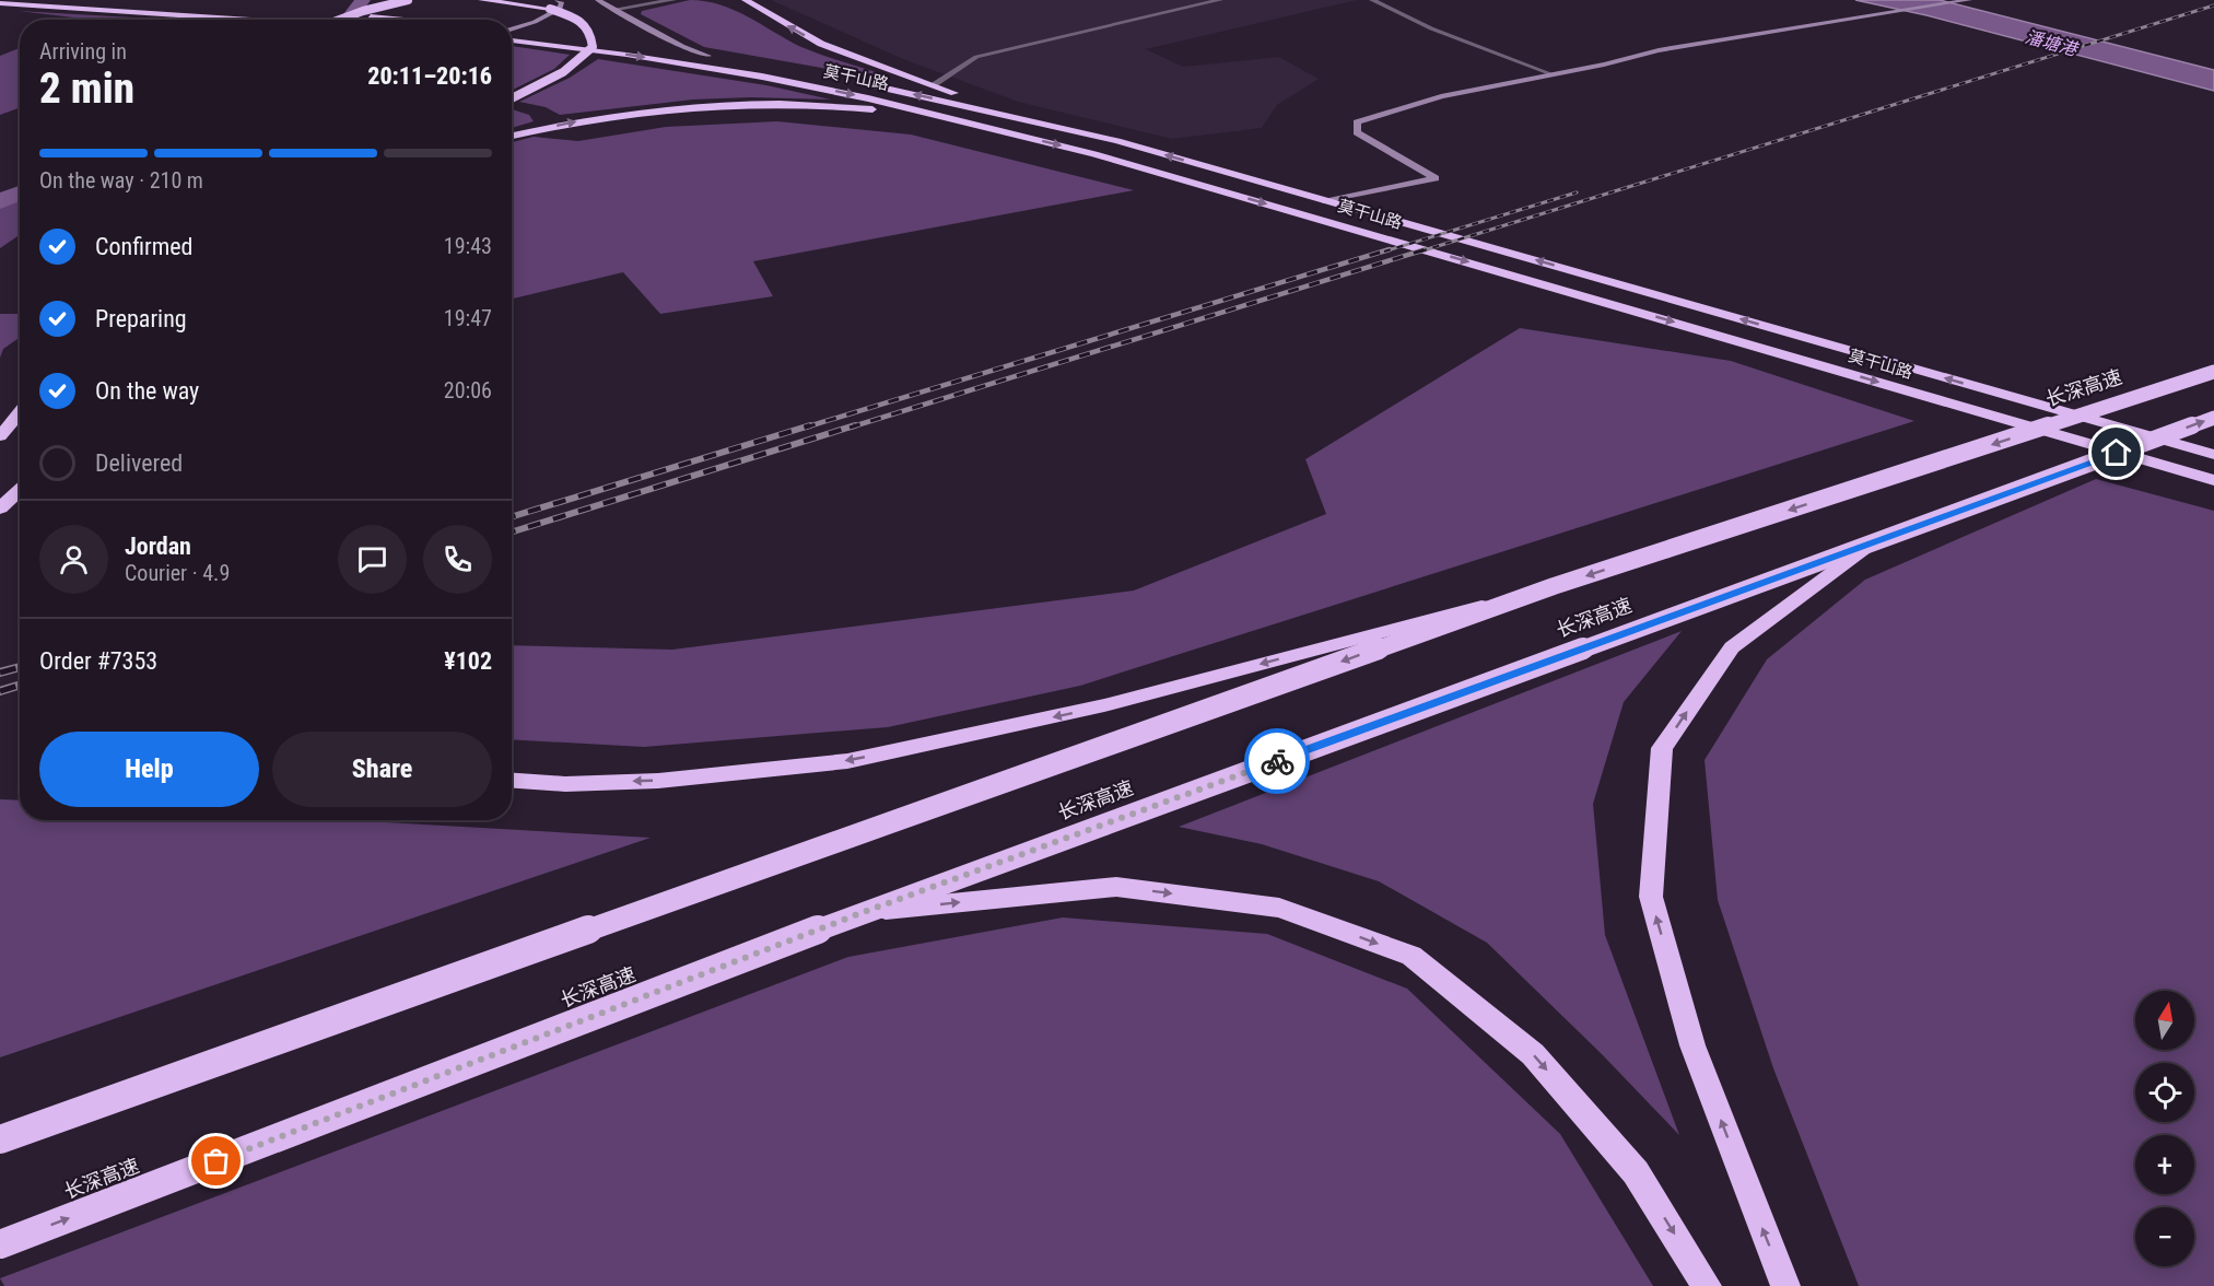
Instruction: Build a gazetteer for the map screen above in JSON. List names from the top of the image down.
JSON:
{
  "streets": {
    "highway": ["莫干山路", "长深高速"]
  },
  "water": ["潘塘港"],
  "north": "top",
  "page": {
    "heading": ["2 min", "Arriving in", "20:11–20:16"],
    "panel": [
      "Jordan",
      "Courier · 4.9",
      "Order #7353",
      "¥102"
    ],
    "bar": "On the way · 210 m",
    "list": [
      ["Confirmed", "19:43"],
      ["Preparing", "19:47"],
      ["On the way", "20:06"],
      "Delivered"
    ],
    "buttons": ["Help", "Share"],
    "map_buttons": ["+", "−"]
  }
}
